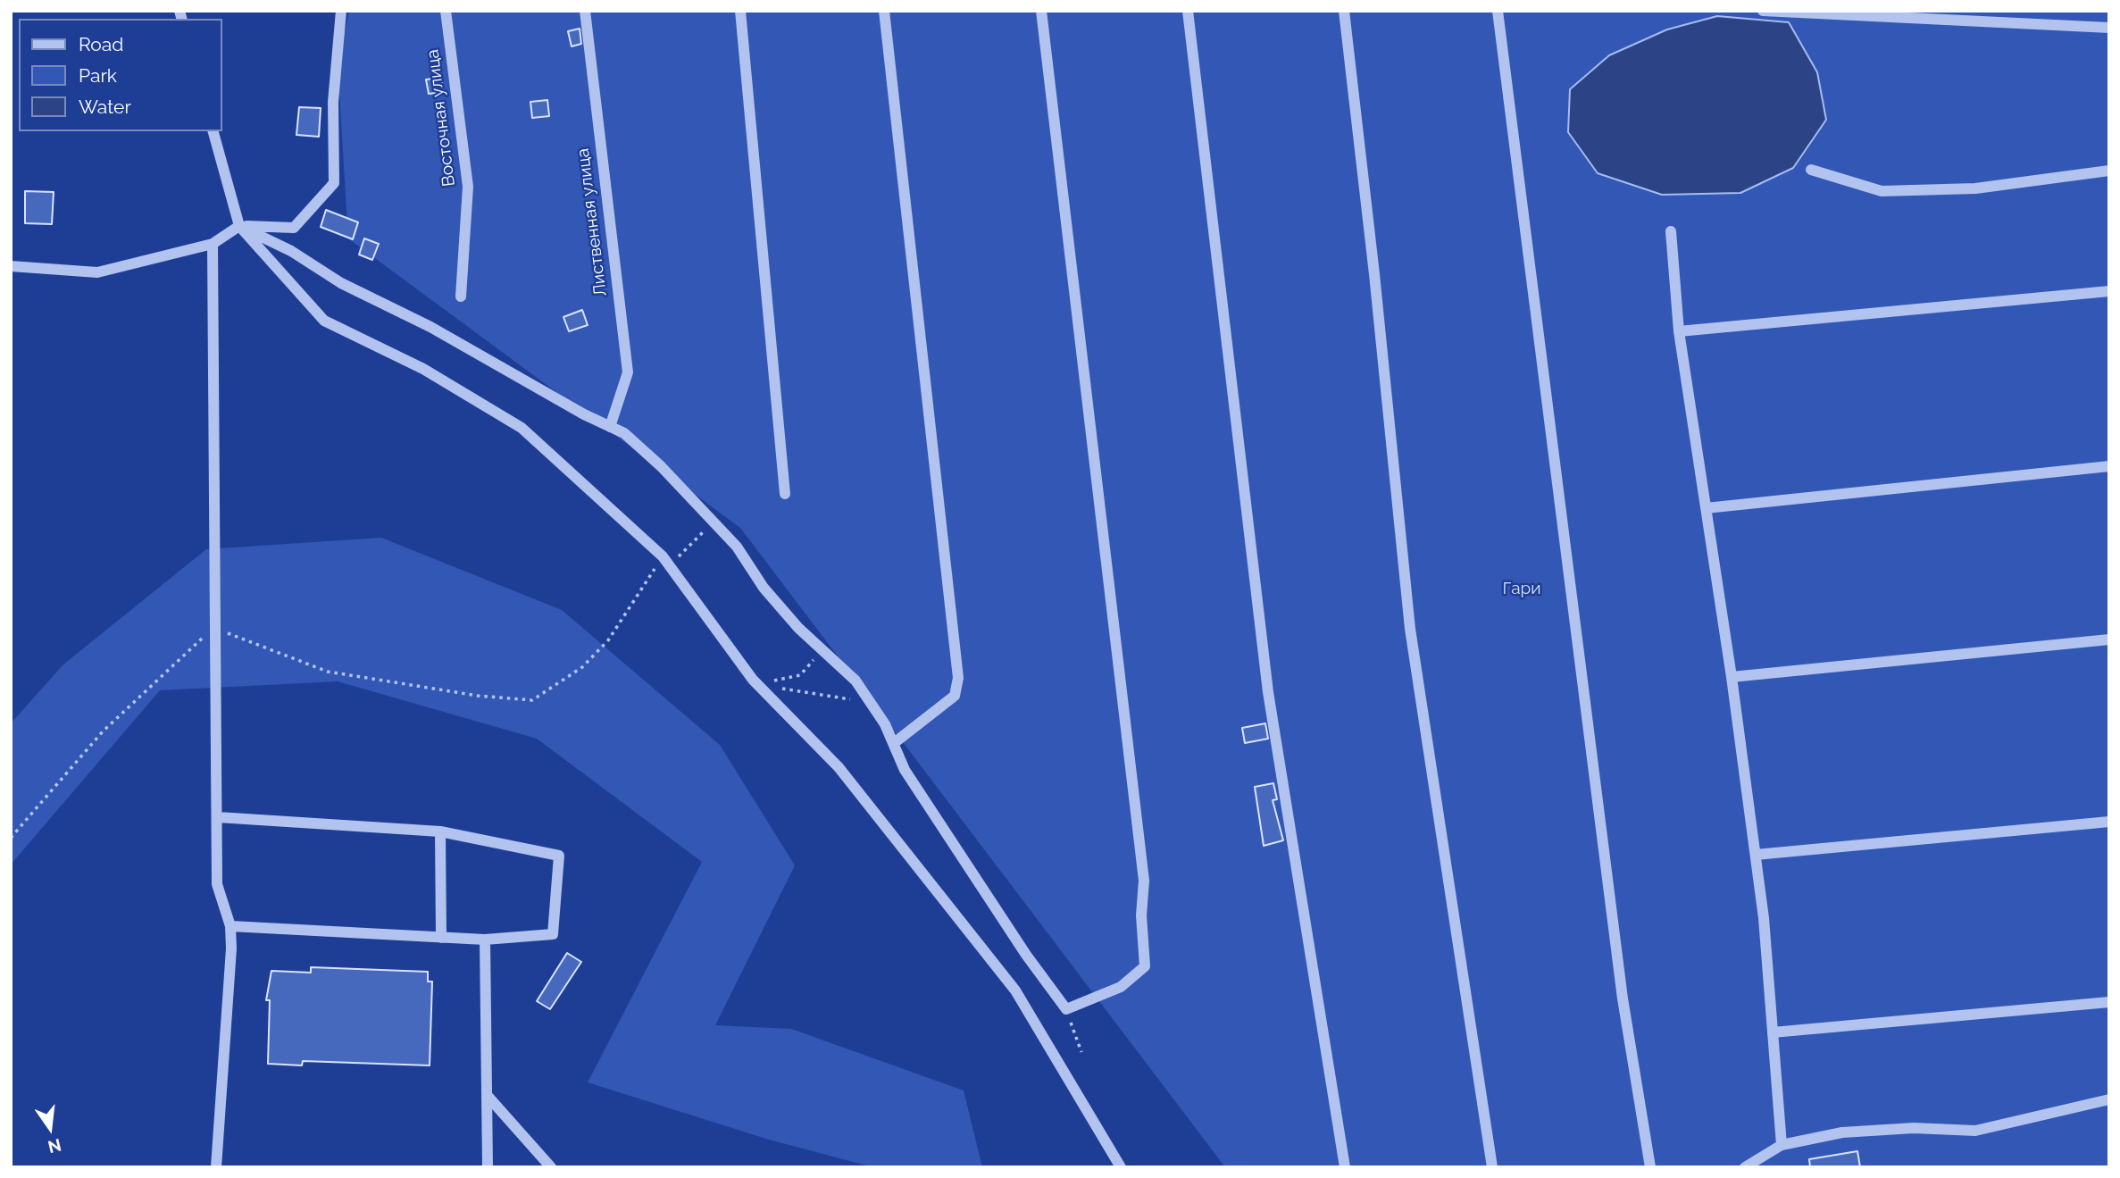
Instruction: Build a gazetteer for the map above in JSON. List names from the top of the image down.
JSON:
{
  "streets": {
    "street": ["Восточная улица", "Лиственная улица"]
  },
  "parks": ["Гари"],
  "legend": ["Road", "Park", "Water"],
  "north": "bottom"
}
